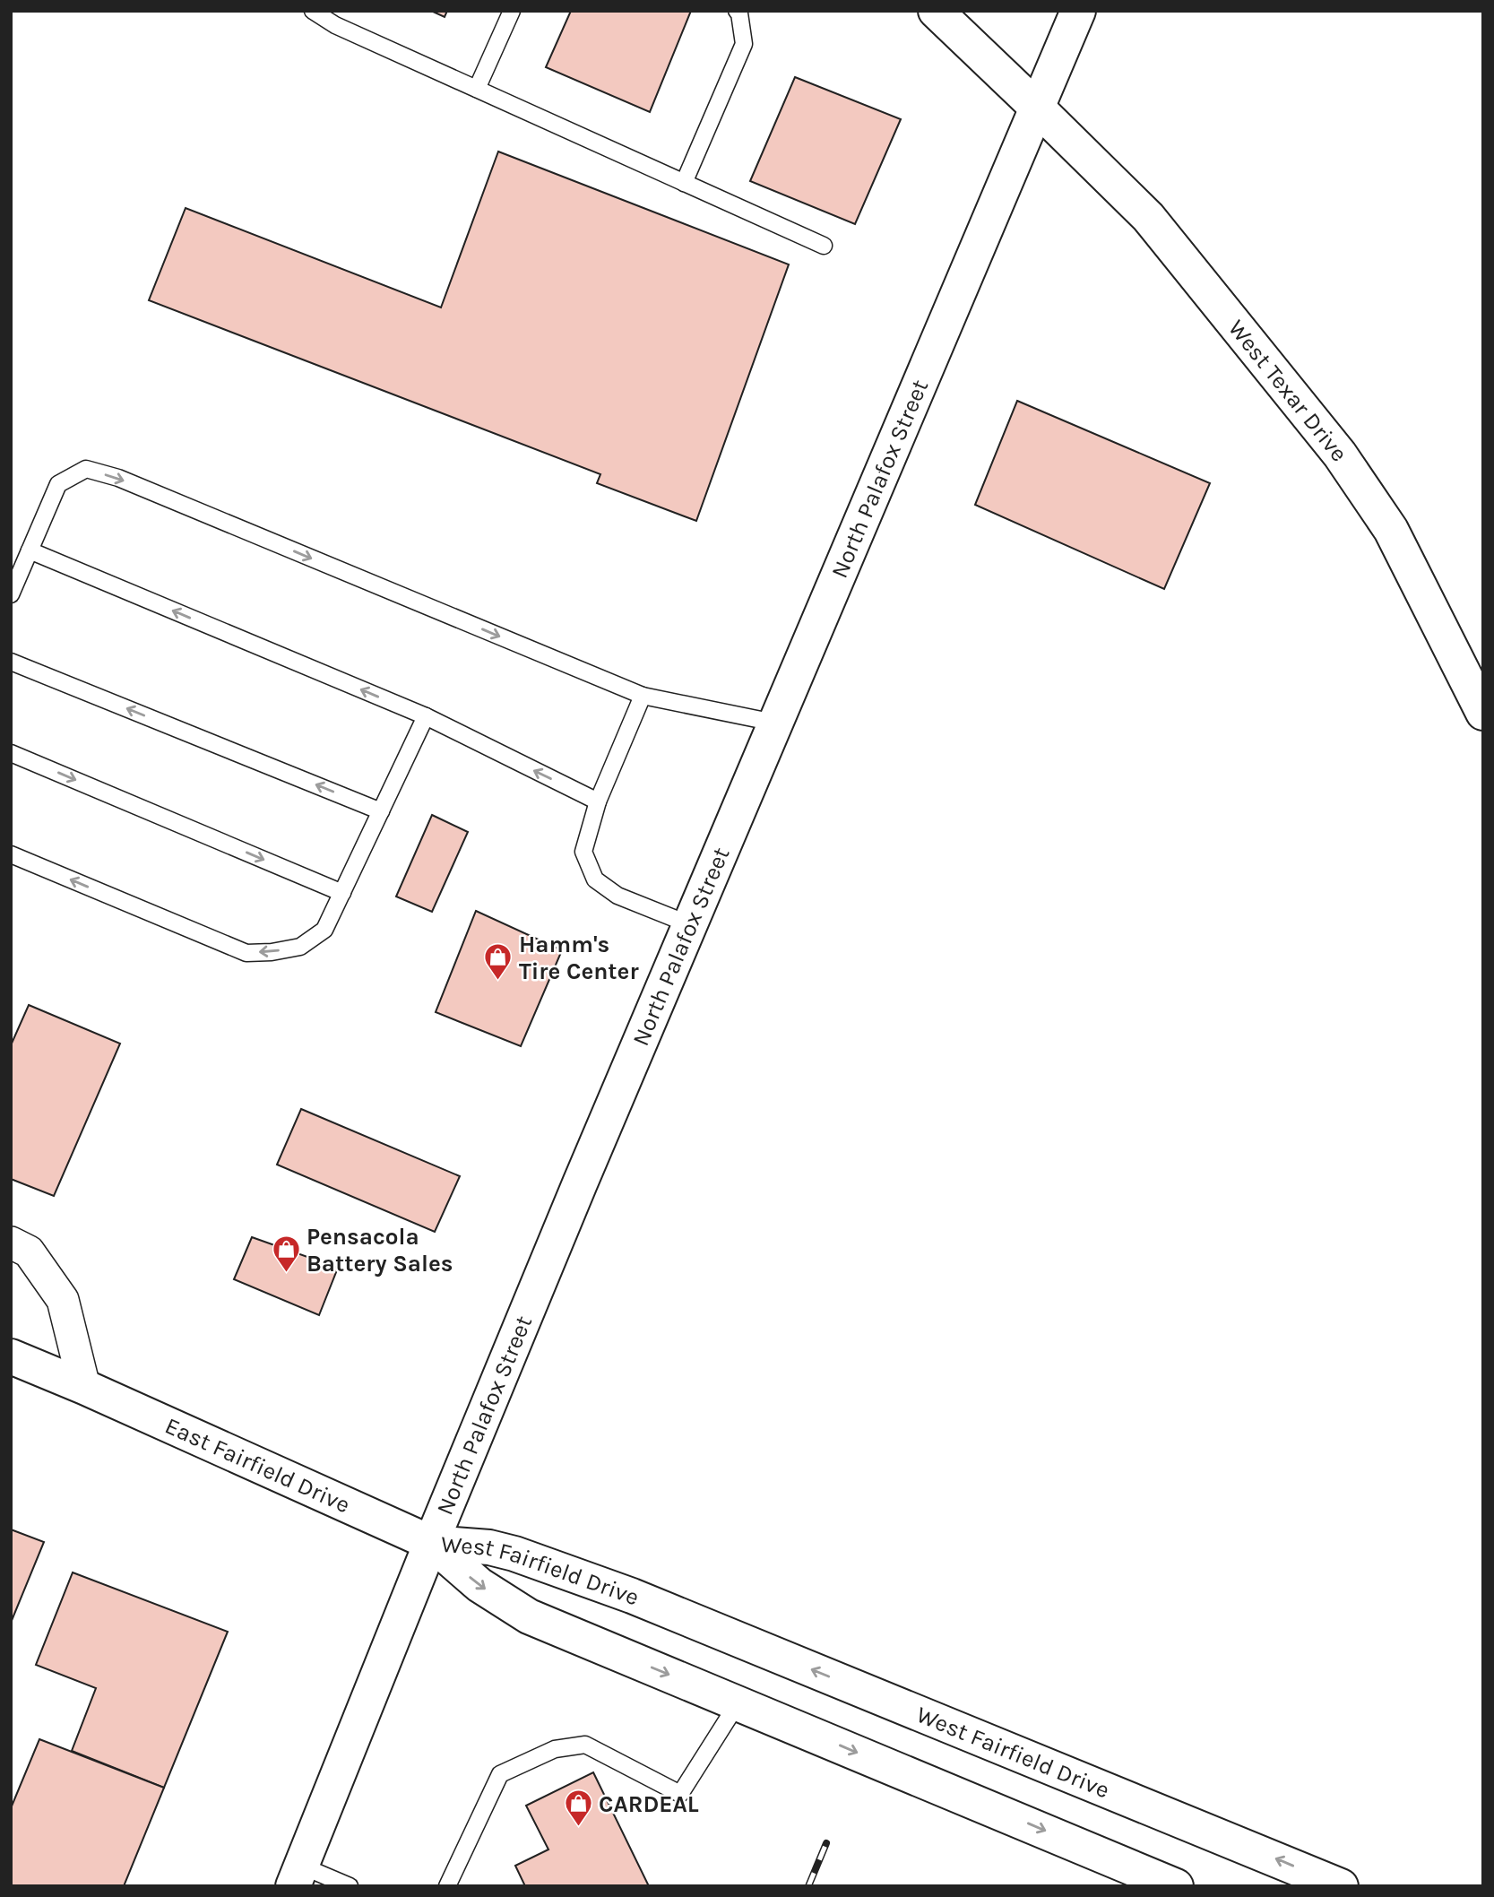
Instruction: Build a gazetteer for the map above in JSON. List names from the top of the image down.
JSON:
{
  "streets": {
    "main road": [
      "West Texar Drive",
      "North Palafox Street",
      "East Fairfield Drive",
      "West Fairfield Drive"
    ]
  },
  "crossings": [
    ["West Texar Drive", "North Palafox Street"],
    ["North Palafox Street", "East Fairfield Drive"],
    ["North Palafox Street", "West Fairfield Drive"],
    ["East Fairfield Drive", "West Fairfield Drive"]
  ],
  "places": {
    "shop": ["Hamm's Tire Center", "Pensacola Battery Sales", "CARDEAL"]
  }
}
